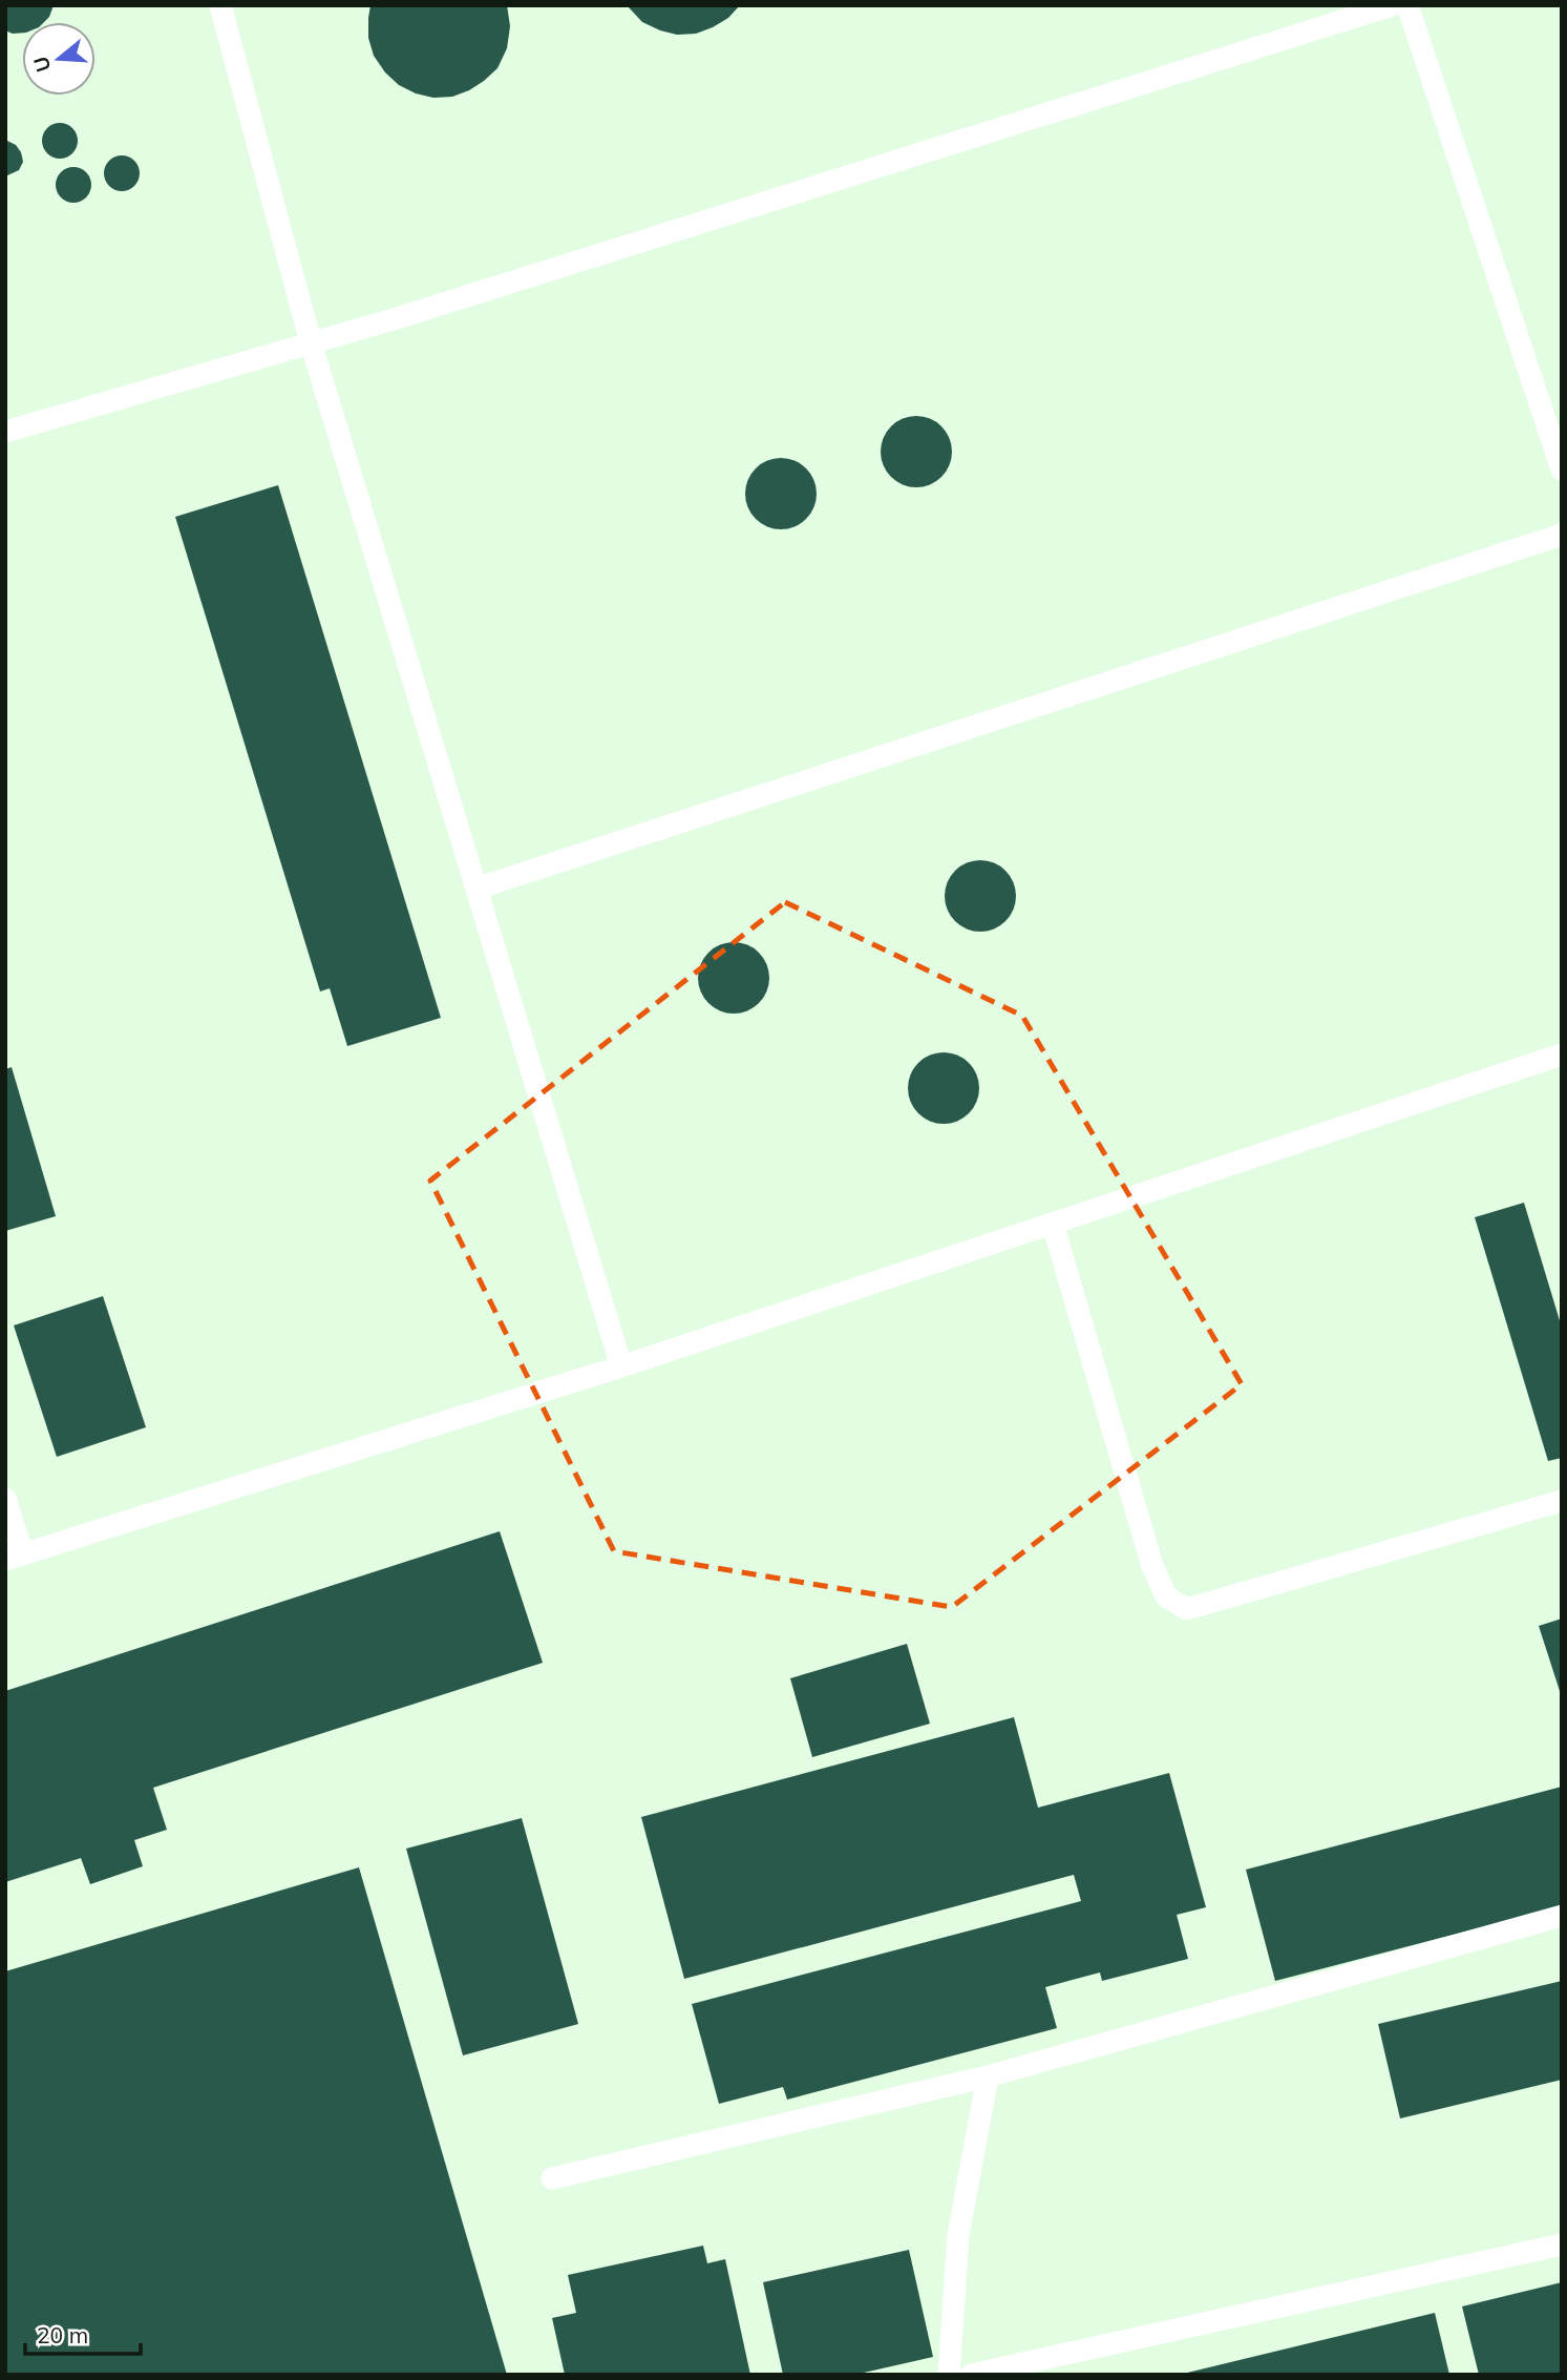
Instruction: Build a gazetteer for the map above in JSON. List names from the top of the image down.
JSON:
{
  "scale_bar": "20 m",
  "north": "left"
}
